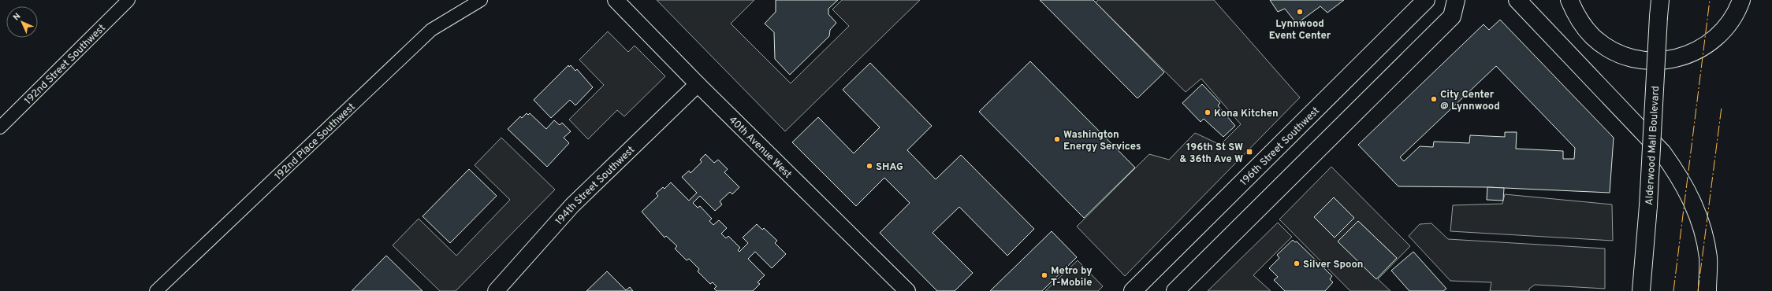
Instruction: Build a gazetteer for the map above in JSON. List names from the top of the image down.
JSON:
{
  "streets": {
    "main road": ["196th Street Southwest", "Alderwood Mall Boulevard"],
    "street": [
      "192nd Street Southwest",
      "192nd Place Southwest",
      "40th Avenue West",
      "194th Street Southwest"
    ]
  },
  "crossings": [
    ["40th Avenue West", "194th Street Southwest"]
  ],
  "places": {
    "other": [
      "Lynnwood Event Center",
      "City Center @ Lynnwood",
      "Kona Kitchen",
      "Washington Energy Services",
      "SHAG",
      "Silver Spoon",
      "Metro by T-Mobile"
    ],
    "transit": ["196th St SW & 36th Ave W"]
  },
  "north": "top left"
}
